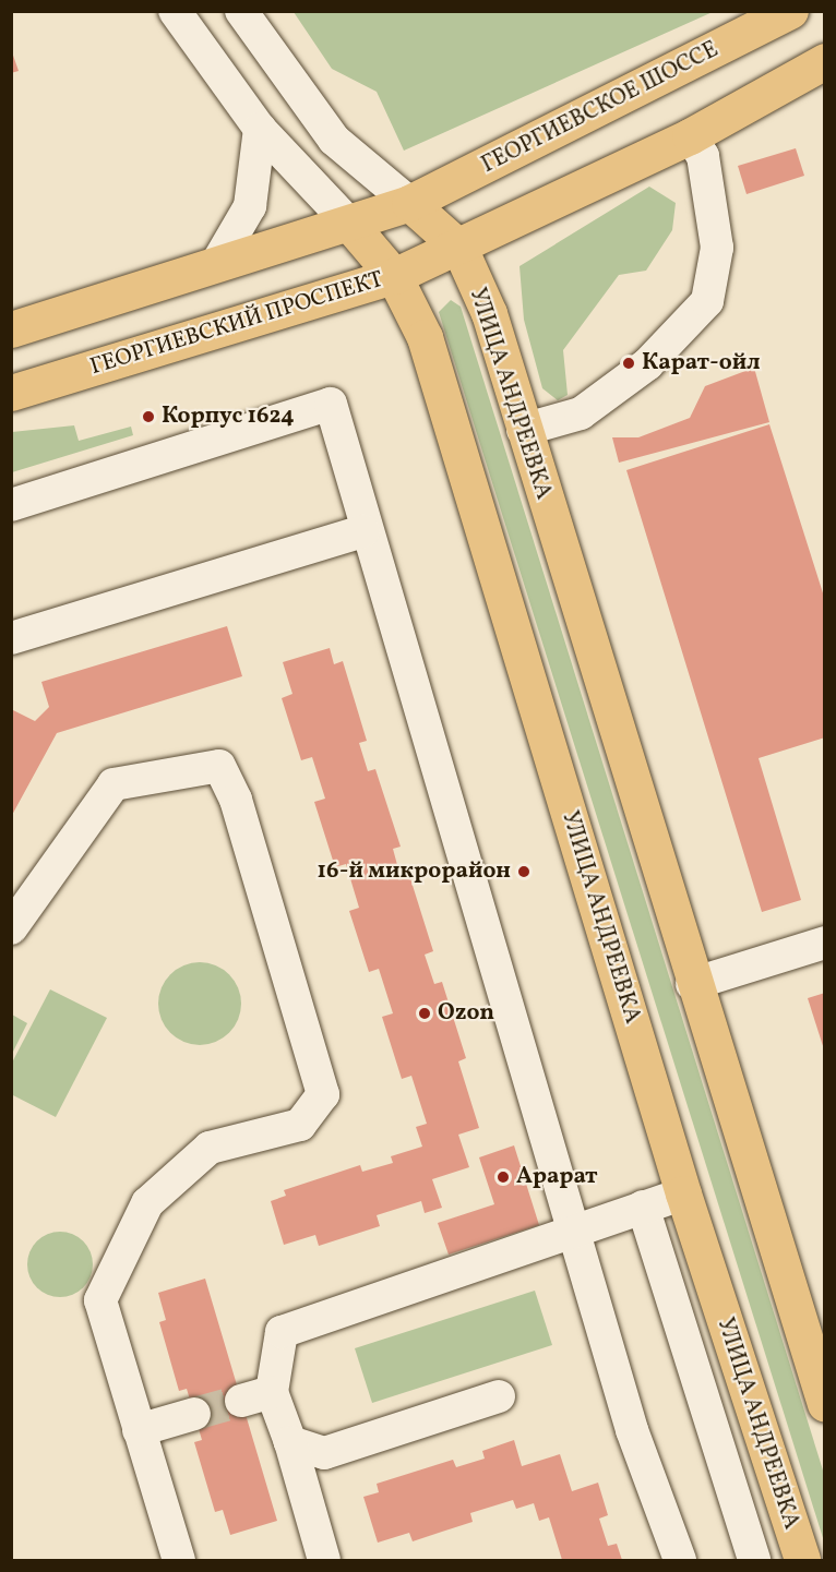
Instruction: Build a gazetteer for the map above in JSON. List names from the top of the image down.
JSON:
{
  "streets": {
    "main road": ["ГЕОРГИЕВСКОЕ ШОССЕ", "ГЕОРГИЕВСКИЙ ПРОСПЕКТ", "УЛИЦА АНДРЕЕВКА"]
  },
  "crossings": [
    ["ГЕОРГИЕВСКИЙ ПРОСПЕКТ", "УЛИЦА АНДРЕЕВКА"]
  ],
  "places": [
    "Карат-ойл",
    "Корпус 1624",
    "16-й микрорайон",
    "Ozon",
    "Арарат"
  ]
}
